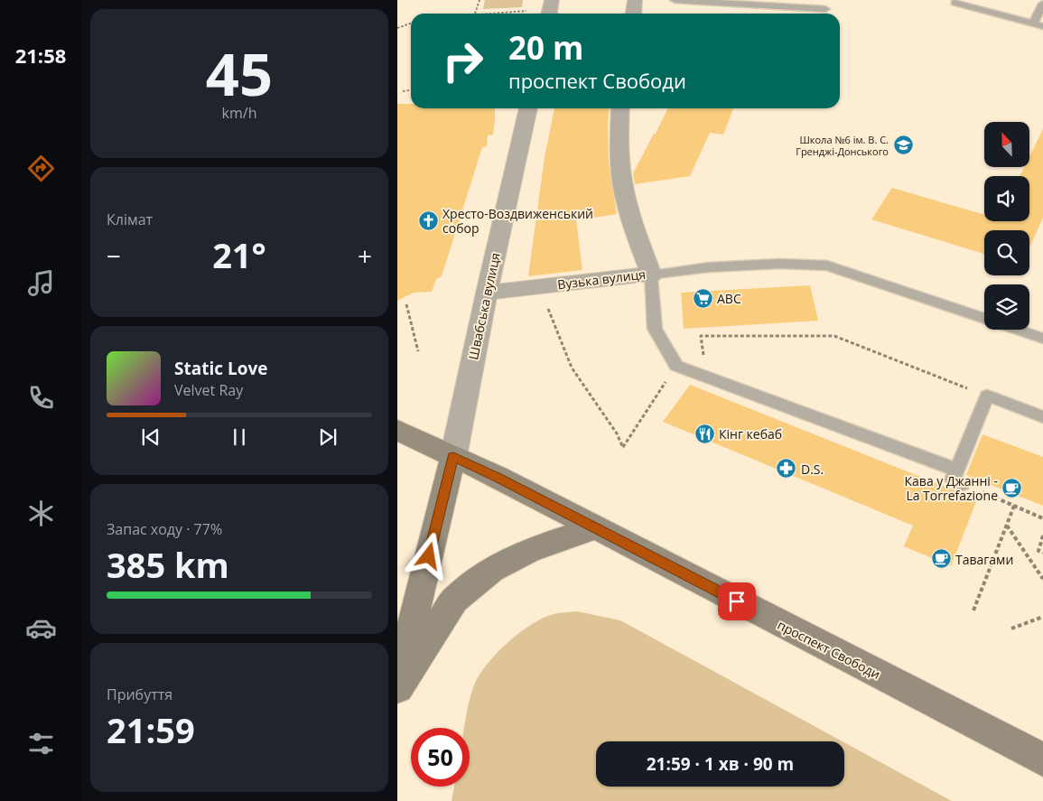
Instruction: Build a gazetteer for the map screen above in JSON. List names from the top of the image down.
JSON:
{
  "streets": {
    "main road": ["проспект Свободи"],
    "street": ["Вузька вулиця", "Швабська вулиця"]
  },
  "crossings": [
    ["Вузька вулиця", "Швабська вулиця"],
    ["Швабська вулиця", "проспект Свободи"]
  ],
  "places": {
    "school or university": ["Школа №6 ім. В. С. Гренджі-Донського"],
    "church": ["Хресто-Воздвиженський собор"],
    "supermarket": ["ABC"],
    "restaurant": ["Кінг кебаб"],
    "pharmacy": ["D.S."],
    "cafe": ["Кава у Джанні - La Torrefazione", "Тавагами"]
  },
  "north": "top left",
  "page": {
    "tabs": "21:58",
    "tile": [
      ["45", "km/h"],
      "Клімат",
      ["Запас ходу · 77%", "385 km"],
      ["Прибуття", "21:59"]
    ],
    "turn": ["20 m", "проспект Свободи"],
    "heat": ["−", "21°", "+"],
    "song": ["Static Love", "Velvet Ray"],
    "limit": "50",
    "trip": "21:59 · 1 хв · 90 m"
  }
}
